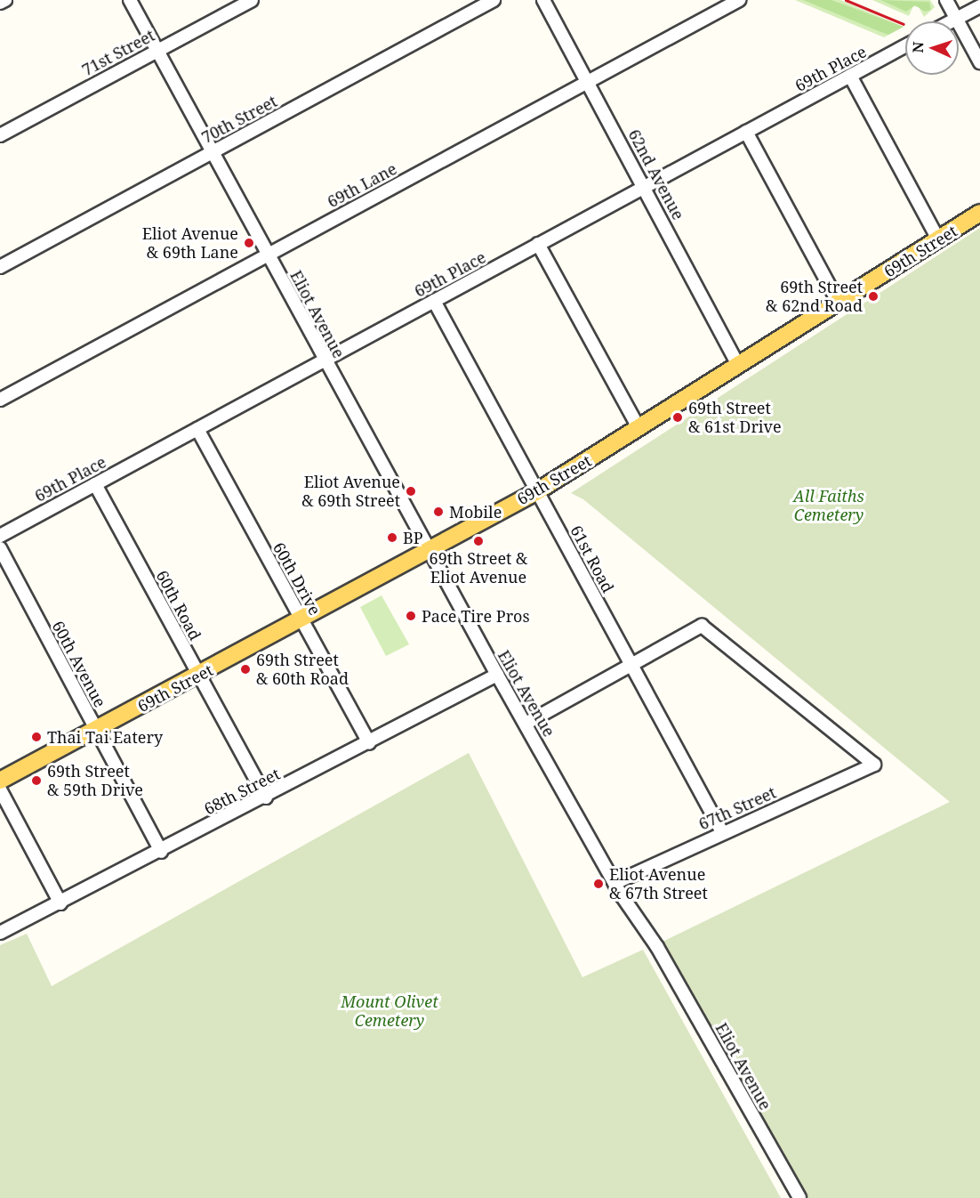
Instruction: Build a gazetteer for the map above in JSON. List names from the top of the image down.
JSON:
{
  "streets": {
    "main road": ["69th Street"],
    "street": [
      "71st Street",
      "69th Place",
      "70th Street",
      "62nd Avenue",
      "69th Lane",
      "Eliot Avenue",
      "61st Road",
      "60th Drive",
      "60th Road",
      "60th Avenue",
      "68th Street",
      "67th Street"
    ]
  },
  "crossings": [
    ["71st Street", "Eliot Avenue"],
    ["69th Place", "62nd Avenue"],
    ["69th Place", "Eliot Avenue"],
    ["69th Place", "61st Road"],
    ["69th Place", "60th Drive"],
    ["69th Place", "60th Road"],
    ["70th Street", "Eliot Avenue"],
    ["62nd Avenue", "69th Lane"],
    ["62nd Avenue", "69th Street"],
    ["69th Lane", "Eliot Avenue"],
    ["69th Street", "Eliot Avenue"],
    ["69th Street", "61st Road"],
    ["69th Street", "60th Drive"],
    ["69th Street", "60th Road"],
    ["69th Street", "60th Avenue"],
    ["Eliot Avenue", "68th Street"],
    ["Eliot Avenue", "67th Street"],
    ["61st Road", "67th Street"],
    ["60th Drive", "68th Street"],
    ["60th Road", "68th Street"],
    ["60th Avenue", "68th Street"]
  ],
  "parks": ["All Faiths Cemetery", "Mount Olivet Cemetery"],
  "places": [
    "Eliot Avenue & 69th Lane",
    "69th Street & 62nd Road",
    "69th Street & 61st Drive",
    "Eliot Avenue & 69th Street",
    "Mobile",
    "BP",
    "69th Street & Eliot Avenue",
    "Pace Tire Pros",
    "69th Street & 60th Road",
    "Thai Tai Eatery",
    "69th Street & 59th Drive",
    "Eliot Avenue & 67th Street"
  ],
  "north": "left"
}
